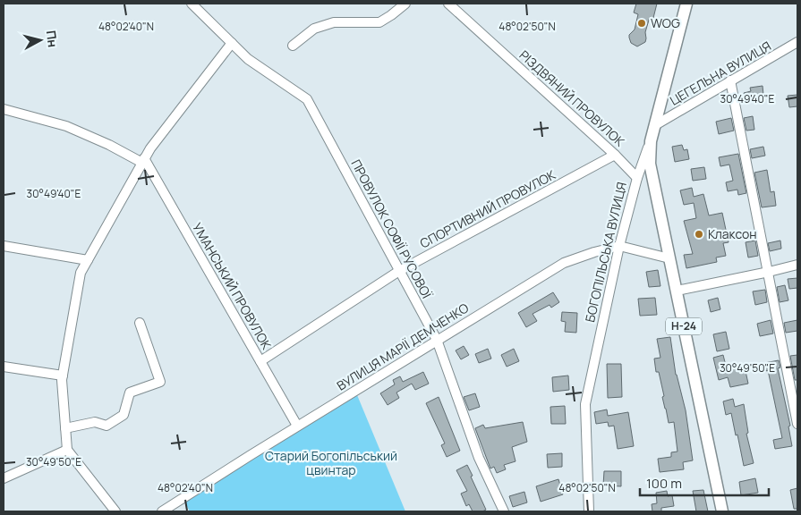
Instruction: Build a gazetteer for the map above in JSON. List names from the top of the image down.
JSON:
{
  "streets": {
    "main road": ["БОГОПІЛЬСЬКА ВУЛИЦЯ", "Н-24"],
    "street": [
      "ЦЕГЕЛЬНА ВУЛИЦЯ",
      "РІЗДВЯНИЙ ПРОВУЛОК",
      "СПОРТИВНИЙ ПРОВУЛОК",
      "ПРОВУЛОК СОФІЇ РУСОВОЇ",
      "УМАНСЬКИЙ ПРОВУЛОК",
      "ВУЛИЦЯ МАРІЇ ДЕМЧЕНКО"
    ]
  },
  "crossings": [
    ["ЦЕГЕЛЬНА ВУЛИЦЯ", "БОГОПІЛЬСЬКА ВУЛИЦЯ"],
    ["РІЗДВЯНИЙ ПРОВУЛОК", "СПОРТИВНИЙ ПРОВУЛОК"],
    ["РІЗДВЯНИЙ ПРОВУЛОК", "БОГОПІЛЬСЬКА ВУЛИЦЯ"],
    ["СПОРТИВНИЙ ПРОВУЛОК", "ПРОВУЛОК СОФІЇ РУСОВОЇ"],
    ["СПОРТИВНИЙ ПРОВУЛОК", "УМАНСЬКИЙ ПРОВУЛОК"],
    ["ПРОВУЛОК СОФІЇ РУСОВОЇ", "ВУЛИЦЯ МАРІЇ ДЕМЧЕНКО"],
    ["БОГОПІЛЬСЬКА ВУЛИЦЯ", "Н-24"],
    ["БОГОПІЛЬСЬКА ВУЛИЦЯ", "ВУЛИЦЯ МАРІЇ ДЕМЧЕНКО"],
    ["УМАНСЬКИЙ ПРОВУЛОК", "ВУЛИЦЯ МАРІЇ ДЕМЧЕНКО"],
    ["Н-24", "ВУЛИЦЯ МАРІЇ ДЕМЧЕНКО"]
  ],
  "parks": ["Старий Богопільський цвинтар"],
  "places": ["WOG", "Клаксон"],
  "scale_bar": "100 m",
  "north": "right",
  "coordinates": [
    "48°02'40\"N",
    "48°02'50\"N",
    "30°49'40\"E",
    "30°49'50\"E"
  ]
}
